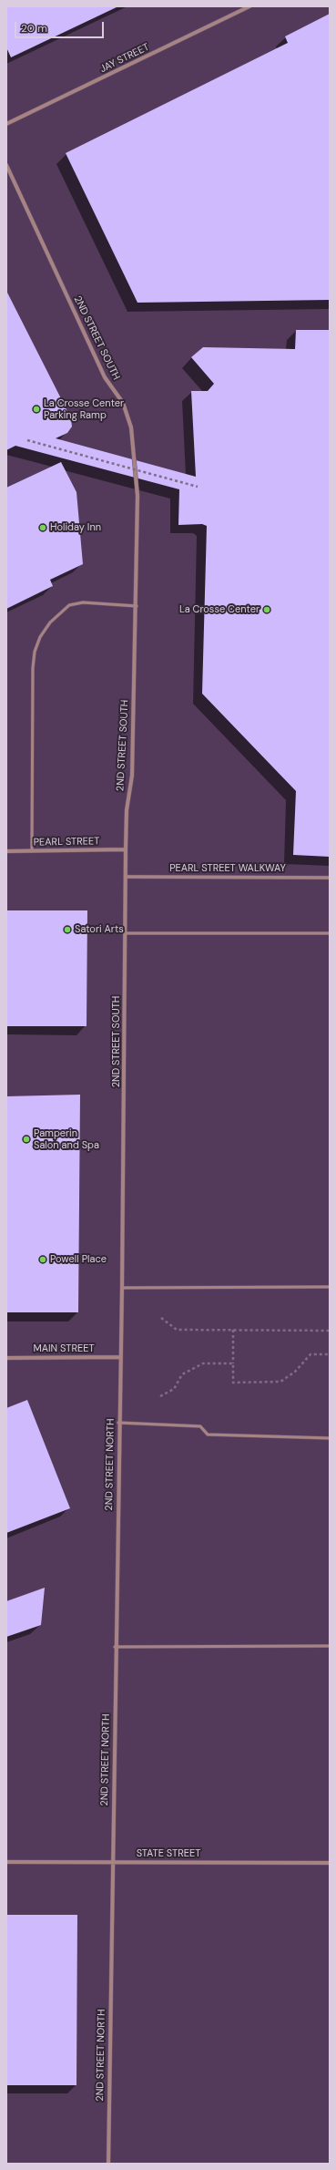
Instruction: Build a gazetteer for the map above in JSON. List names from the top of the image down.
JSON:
{
  "streets": {
    "street": [
      "JAY STREET",
      "2ND STREET SOUTH",
      "PEARL STREET",
      "PEARL STREET WALKWAY",
      "MAIN STREET",
      "2ND STREET NORTH",
      "STATE STREET"
    ]
  },
  "crossings": [
    ["2ND STREET SOUTH", "PEARL STREET"],
    ["2ND STREET SOUTH", "PEARL STREET WALKWAY"],
    ["2ND STREET SOUTH", "MAIN STREET"],
    ["2ND STREET SOUTH", "2ND STREET NORTH"],
    ["MAIN STREET", "2ND STREET NORTH"],
    ["2ND STREET NORTH", "STATE STREET"]
  ],
  "places": [
    "La Crosse Center Parking Ramp",
    "Holiday Inn",
    "La Crosse Center",
    "Satori Arts",
    "Pamperin Salon and Spa",
    "Powell Place"
  ],
  "scale_bar": "20 m"
}
